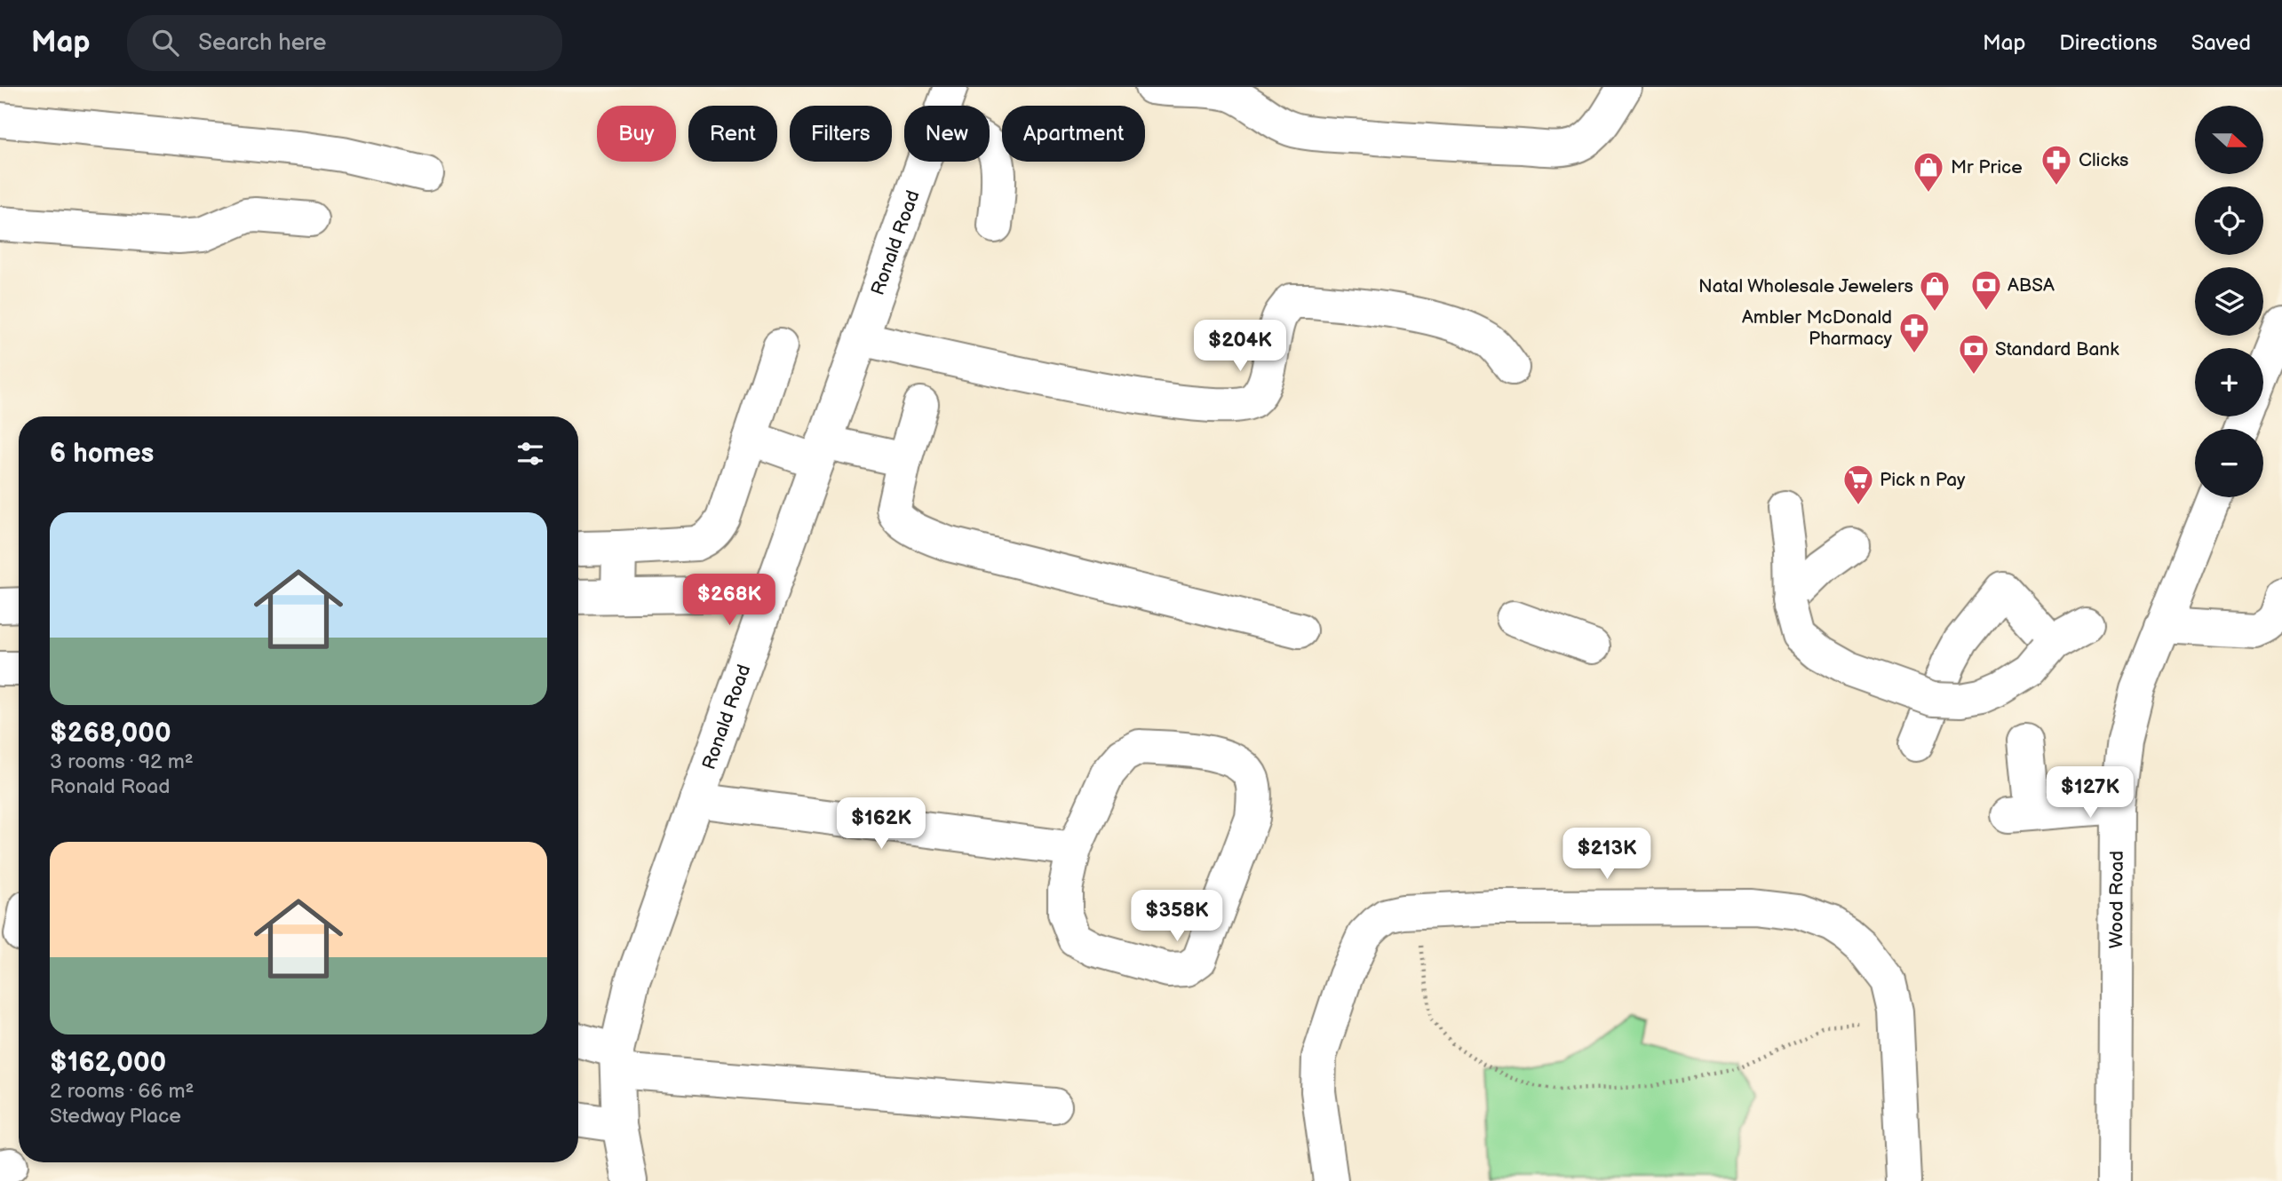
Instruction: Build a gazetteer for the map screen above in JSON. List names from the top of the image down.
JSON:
{
  "streets": {
    "street": ["Ronald Road", "Wood Road"]
  },
  "places": {
    "pharmacy": ["Clicks", "Ambler McDonald Pharmacy"],
    "shop": ["Mr Price", "Natal Wholesale Jewelers"],
    "bank": ["ABSA", "Standard Bank"],
    "supermarket": ["Pick n Pay"]
  },
  "north": "right",
  "page": {
    "header": "Map",
    "search": "Search here",
    "nav": ["Map", "Directions", "Saved"],
    "map_buttons": ["+", "−"],
    "chip": [
      "Buy",
      "Rent",
      "Filters",
      "New",
      "Apartment"
    ],
    "price": [
      "$204K",
      "$268K",
      "$127K",
      "$162K",
      "$213K",
      "$358K"
    ],
    "heading": "6 homes",
    "list": [
      {
        "name": "$268,000",
        "note": "3 rooms · 92 m² · Ronald Road"
      },
      {
        "name": "$162,000",
        "note": "2 rooms · 66 m² · Stedway Place"
      }
    ]
  }
}
